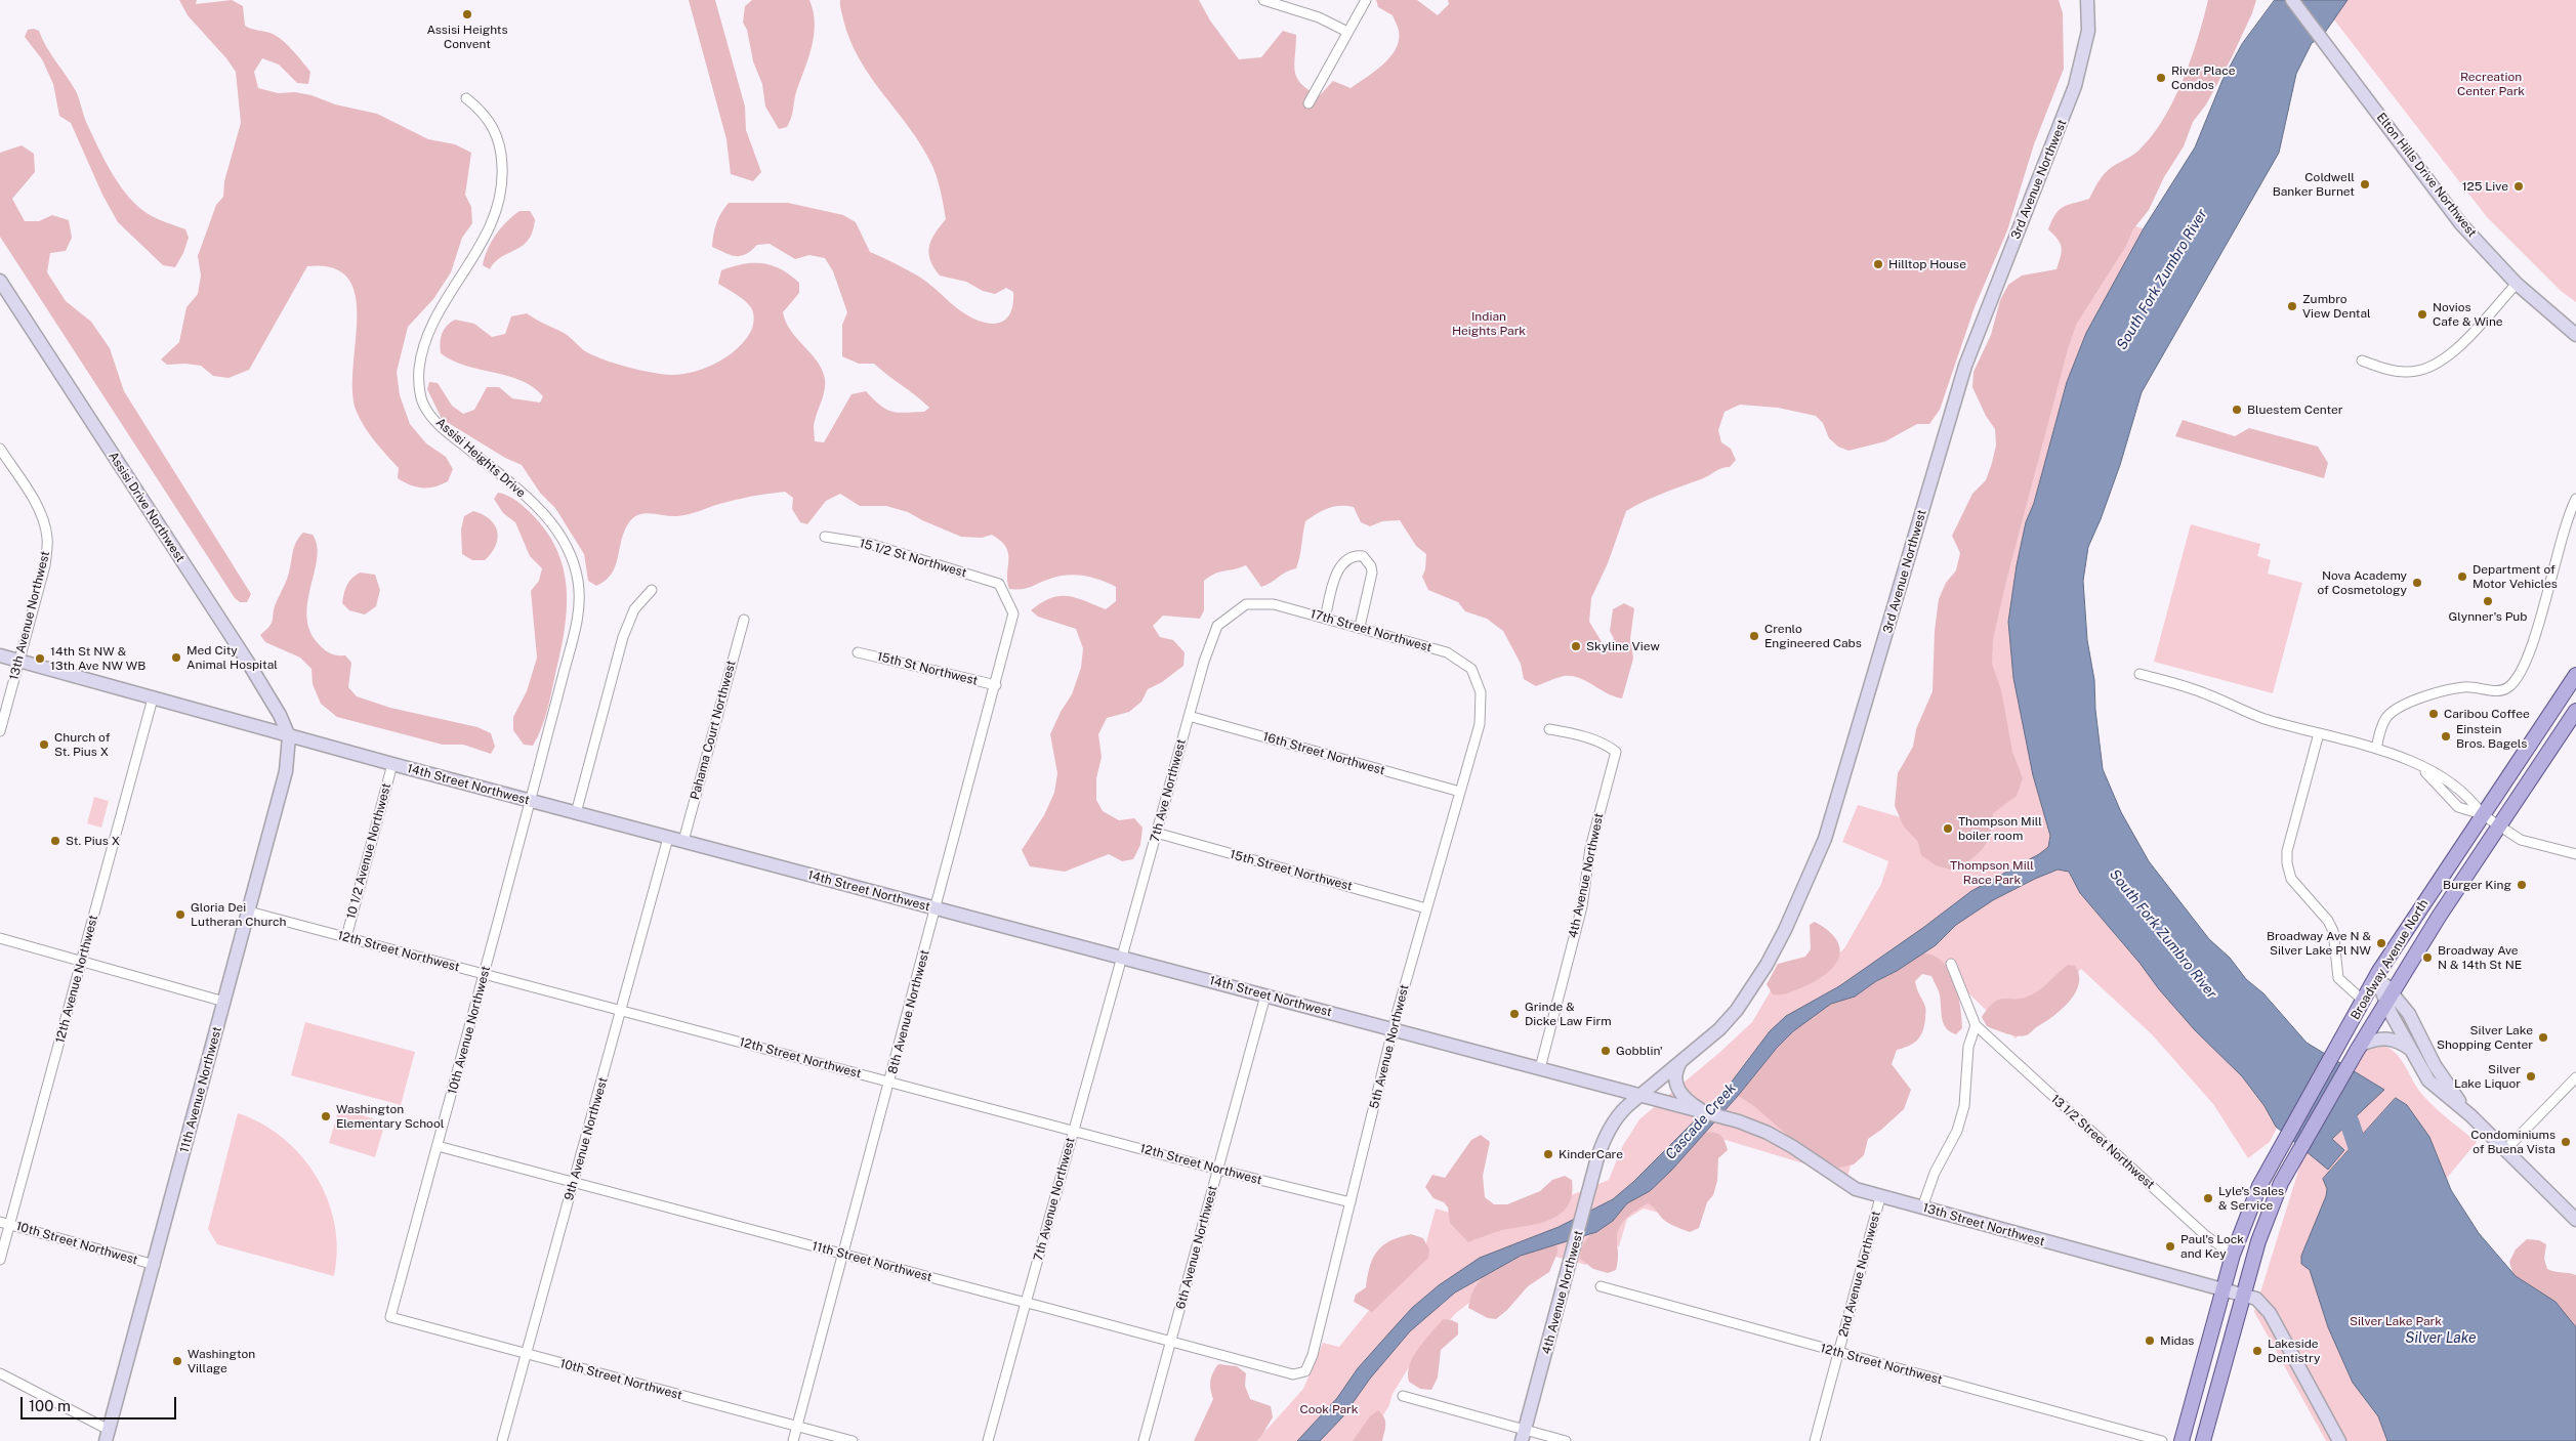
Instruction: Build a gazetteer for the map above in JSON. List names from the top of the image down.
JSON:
{
  "streets": {
    "main road": [
      "Elton Hills Drive Northwest",
      "3rd Avenue Northwest",
      "Assisi Drive Northwest",
      "14th Street Northwest",
      "4th Avenue Northwest",
      "Broadway Avenue North",
      "11th Avenue Northwest",
      "13th Street Northwest"
    ],
    "street": [
      "Assisi Heights Drive",
      "15 1/2 St Northwest",
      "13th Avenue Northwest",
      "17th Street Northwest",
      "15th St Northwest",
      "Pahama Court Northwest",
      "16th Street Northwest",
      "7th Ave Northwest",
      "10 1/2 Avenue Northwest",
      "15th Street Northwest",
      "12th Street Northwest",
      "12th Avenue Northwest",
      "8th Avenue Northwest",
      "10th Avenue Northwest",
      "5th Avenue Northwest",
      "9th Avenue Northwest",
      "13 1/2 Street Northwest",
      "7th Avenue Northwest",
      "10th Street Northwest",
      "6th Avenue Northwest",
      "11th Street Northwest",
      "2nd Avenue Northwest"
    ]
  },
  "crossings": [
    ["3rd Avenue Northwest", "14th Street Northwest"],
    ["3rd Avenue Northwest", "4th Avenue Northwest"],
    ["Assisi Heights Drive", "14th Street Northwest"],
    ["Assisi Heights Drive", "10th Avenue Northwest"],
    ["Assisi Drive Northwest", "14th Street Northwest"],
    ["Assisi Drive Northwest", "11th Avenue Northwest"],
    ["15 1/2 St Northwest", "8th Avenue Northwest"],
    ["13th Avenue Northwest", "14th Street Northwest"],
    ["17th Street Northwest", "7th Ave Northwest"],
    ["17th Street Northwest", "5th Avenue Northwest"],
    ["15th St Northwest", "8th Avenue Northwest"],
    ["Pahama Court Northwest", "14th Street Northwest"],
    ["16th Street Northwest", "7th Ave Northwest"],
    ["16th Street Northwest", "5th Avenue Northwest"],
    ["14th Street Northwest", "7th Ave Northwest"],
    ["14th Street Northwest", "10 1/2 Avenue Northwest"],
    ["14th Street Northwest", "4th Avenue Northwest"],
    ["14th Street Northwest", "12th Avenue Northwest"],
    ["14th Street Northwest", "8th Avenue Northwest"],
    ["14th Street Northwest", "10th Avenue Northwest"],
    ["14th Street Northwest", "5th Avenue Northwest"],
    ["14th Street Northwest", "11th Avenue Northwest"],
    ["14th Street Northwest", "9th Avenue Northwest"],
    ["14th Street Northwest", "7th Avenue Northwest"],
    ["14th Street Northwest", "13th Street Northwest"],
    ["14th Street Northwest", "6th Avenue Northwest"],
    ["7th Ave Northwest", "15th Street Northwest"],
    ["7th Ave Northwest", "7th Avenue Northwest"],
    ["10 1/2 Avenue Northwest", "12th Street Northwest"],
    ["15th Street Northwest", "5th Avenue Northwest"],
    ["12th Street Northwest", "8th Avenue Northwest"],
    ["12th Street Northwest", "10th Avenue Northwest"],
    ["12th Street Northwest", "5th Avenue Northwest"],
    ["12th Street Northwest", "11th Avenue Northwest"],
    ["12th Street Northwest", "9th Avenue Northwest"],
    ["12th Street Northwest", "7th Avenue Northwest"],
    ["12th Street Northwest", "6th Avenue Northwest"],
    ["12th Street Northwest", "2nd Avenue Northwest"],
    ["Broadway Avenue North", "13 1/2 Street Northwest"],
    ["Broadway Avenue North", "13th Street Northwest"],
    ["12th Avenue Northwest", "10th Street Northwest"],
    ["8th Avenue Northwest", "10th Street Northwest"],
    ["8th Avenue Northwest", "11th Street Northwest"],
    ["10th Avenue Northwest", "10th Street Northwest"],
    ["10th Avenue Northwest", "11th Street Northwest"],
    ["5th Avenue Northwest", "11th Street Northwest"],
    ["11th Avenue Northwest", "10th Street Northwest"],
    ["9th Avenue Northwest", "10th Street Northwest"],
    ["9th Avenue Northwest", "11th Street Northwest"],
    ["7th Avenue Northwest", "11th Street Northwest"],
    ["13th Street Northwest", "2nd Avenue Northwest"],
    ["6th Avenue Northwest", "11th Street Northwest"]
  ],
  "water": ["South Fork Zumbro River", "Cascade Creek", "Silver Lake"],
  "parks": [
    "Recreation Center Park",
    "Indian Heights Park",
    "Thompson Mill Race Park",
    "Silver Lake Park",
    "Cook Park"
  ],
  "places": [
    "Assisi Heights Convent",
    "River Place Condos",
    "Coldwell Banker Burnet",
    "125 Live",
    "Hilltop House",
    "Zumbro View Dental",
    "Novios Cafe & Wine",
    "Bluestem Center",
    "Department of Motor Vehicles",
    "Nova Academy of Cosmetology",
    "Glynner's Pub",
    "Crenlo Engineered Cabs",
    "Skyline View",
    "Med City Animal Hospital",
    "14th St NW & 13th Ave NW WB",
    "Caribou Coffee",
    "Einstein Bros. Bagels",
    "Church of St. Pius X",
    "Thompson Mill boiler room",
    "St. Pius X",
    "Burger King",
    "Gloria Dei Lutheran Church",
    "Broadway Ave N & Silver Lake Pl NW",
    "Broadway Ave N & 14th St NE",
    "Grinde & Dicke Law Firm",
    "Silver Lake Shopping Center",
    "Gobblin'",
    "Silver Lake Liquor",
    "Washington Elementary School",
    "Condominiums of Buena Vista",
    "KinderCare",
    "Lyle's Sales & Service",
    "Paul's Lock and Key",
    "Midas",
    "Lakeside Dentistry",
    "Washington Village"
  ],
  "scale_bar": "100 m"
}
